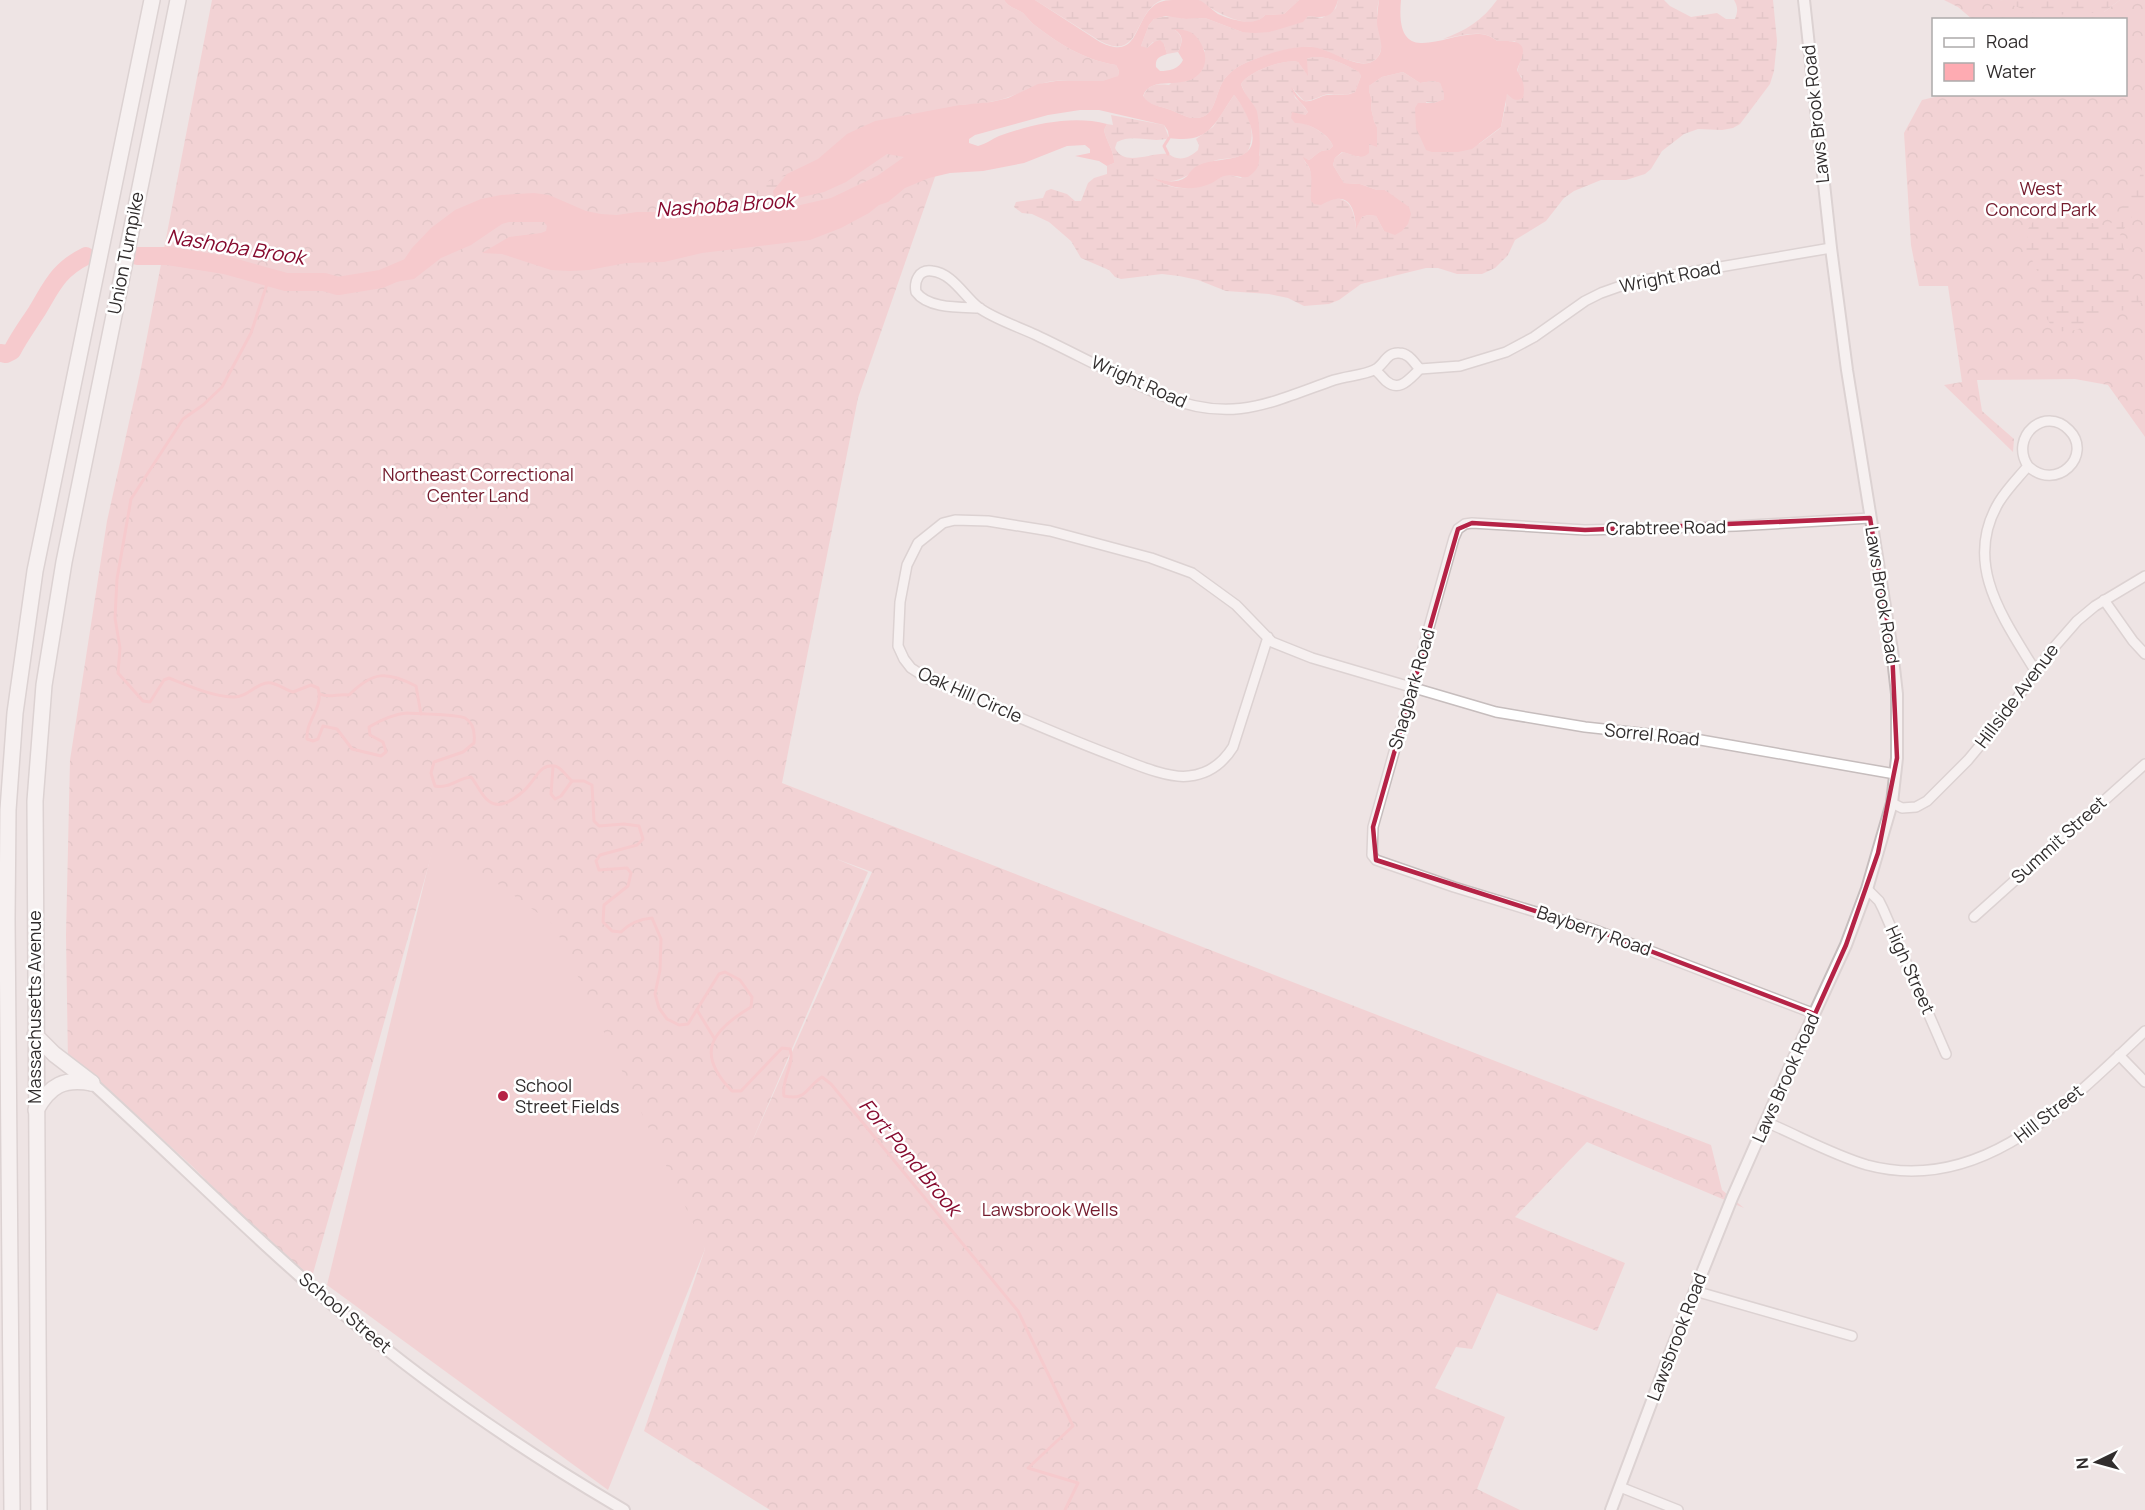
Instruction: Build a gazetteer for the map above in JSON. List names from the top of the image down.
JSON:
{
  "streets": {
    "highway": ["Union Turnpike", "Massachusetts Avenue"],
    "street": [
      "Laws Brook Road",
      "Wright Road",
      "Crabtree Road",
      "Shagbark Road",
      "Oak Hill Circle",
      "Hillside Avenue",
      "Sorrel Road",
      "Summit Street",
      "Bayberry Road",
      "High Street",
      "Hill Street",
      "School Street",
      "Lawsbrook Road"
    ]
  },
  "crossings": [
    ["Laws Brook Road", "Wright Road"],
    ["Laws Brook Road", "Crabtree Road"],
    ["Laws Brook Road", "Hillside Avenue"],
    ["Laws Brook Road", "Sorrel Road"],
    ["Laws Brook Road", "Bayberry Road"],
    ["Laws Brook Road", "High Street"],
    ["Laws Brook Road", "Hill Street"],
    ["Laws Brook Road", "Lawsbrook Road"],
    ["Union Turnpike", "Massachusetts Avenue"],
    ["Crabtree Road", "Shagbark Road"],
    ["Shagbark Road", "Oak Hill Circle"],
    ["Shagbark Road", "Sorrel Road"],
    ["Shagbark Road", "Bayberry Road"],
    ["Oak Hill Circle", "Sorrel Road"]
  ],
  "water": ["Nashoba Brook", "Fort Pond Brook"],
  "parks": ["West Concord Park", "Northeast Correctional Center Land", "Lawsbrook Wells"],
  "places": ["School Street Fields"],
  "legend": ["Road", "Water"],
  "north": "left"
}
